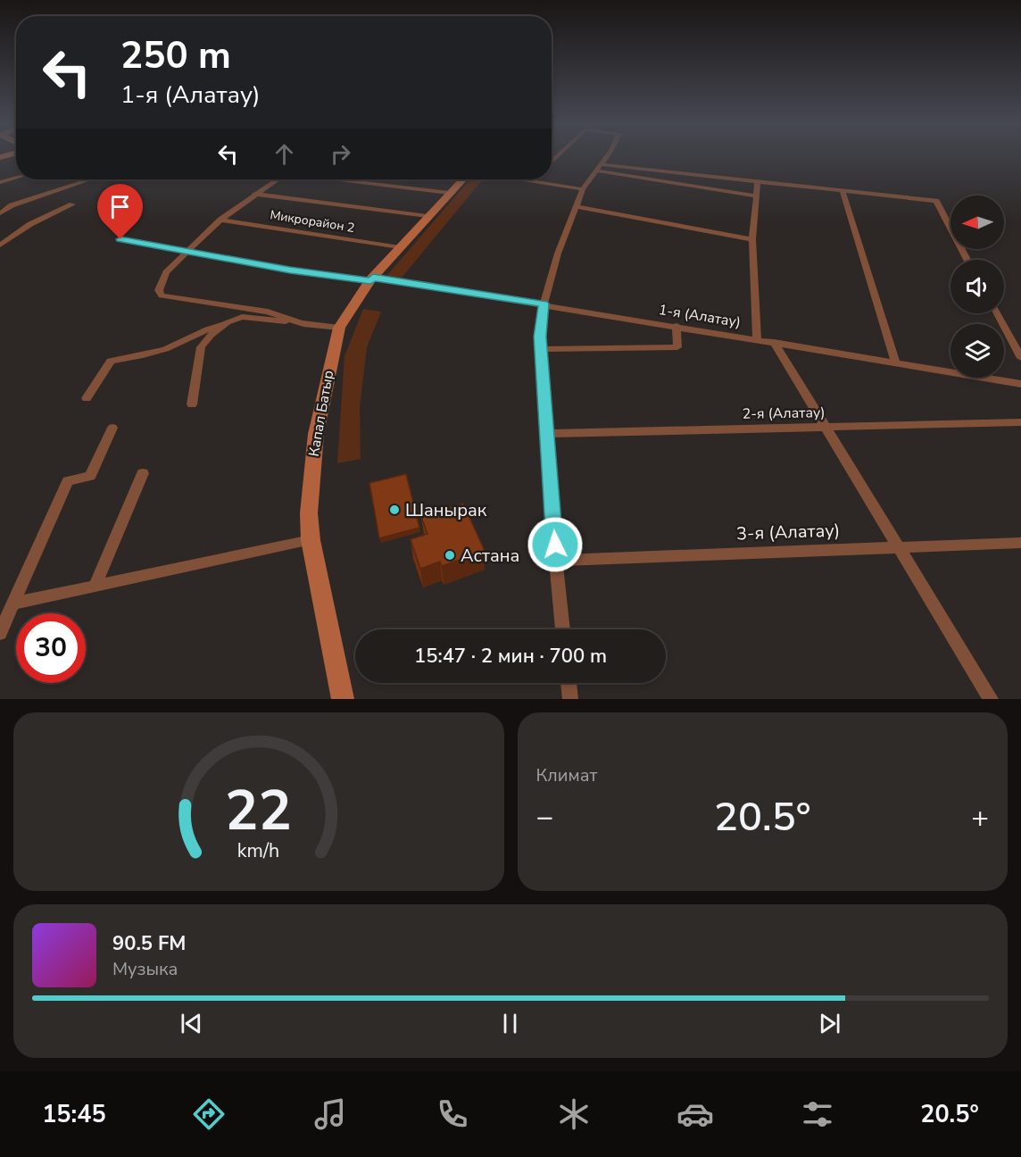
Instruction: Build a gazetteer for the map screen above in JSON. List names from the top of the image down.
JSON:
{
  "streets": {
    "main road": ["Капал Батыр"],
    "street": [
      "Микрорайон 2",
      "1-я (Алатау)",
      "2-я (Алатау)",
      "3-я (Алатау)"
    ]
  },
  "crossings": [
    ["Микрорайон 2", "Капал Батыр"],
    ["1-я (Алатау)", "Капал Батыр"]
  ],
  "places": ["Шанырак", "Астана"],
  "north": "left",
  "page": {
    "turn": ["250 m", "1-я (Алатау)"],
    "limit": "30",
    "trip": "15:47 · 2 мин · 700 m",
    "tile": "Климат",
    "heat": ["−", "20.5°", "+"],
    "song": ["90.5 FM", "Музыка"],
    "tabs": ["15:45", "20.5°"],
    "gauge": ["22", "km/h"]
  }
}
